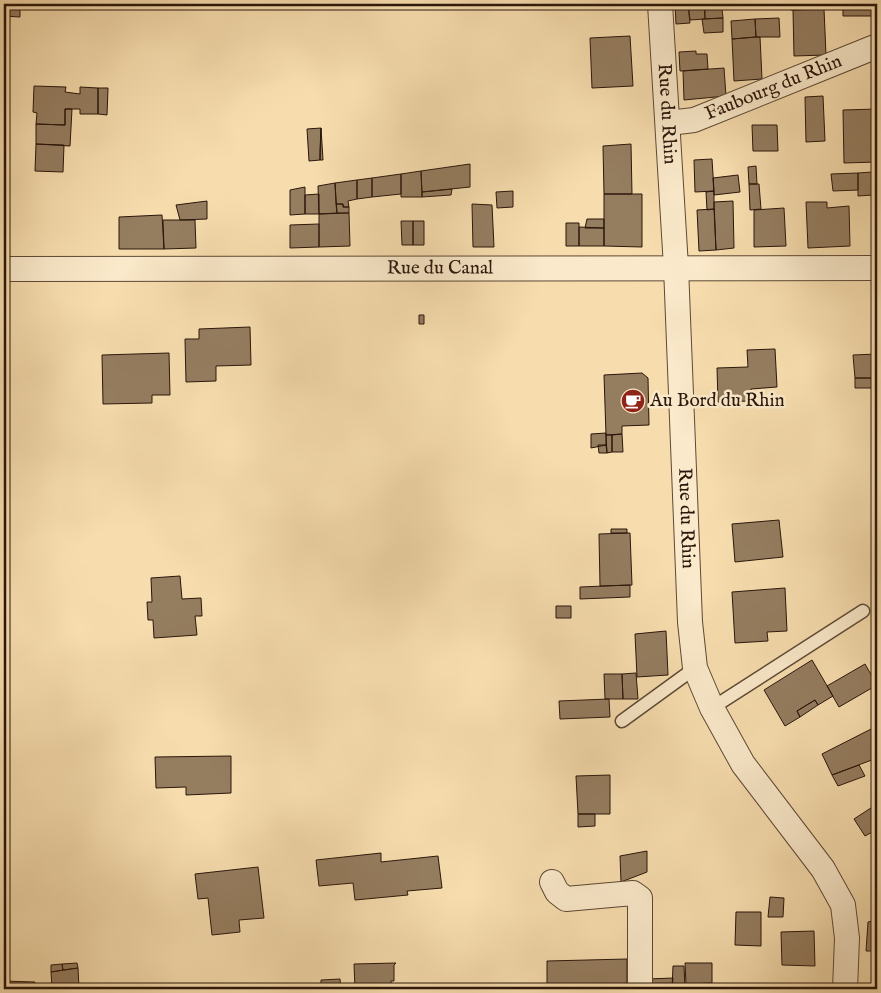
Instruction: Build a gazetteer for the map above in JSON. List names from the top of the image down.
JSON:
{
  "streets": {
    "street": ["Faubourg du Rhin", "Rue du Rhin", "Rue du Canal"]
  },
  "crossings": [
    ["Faubourg du Rhin", "Rue du Rhin"],
    ["Rue du Rhin", "Rue du Canal"]
  ],
  "places": {
    "cafe": ["Au Bord du Rhin"]
  }
}
